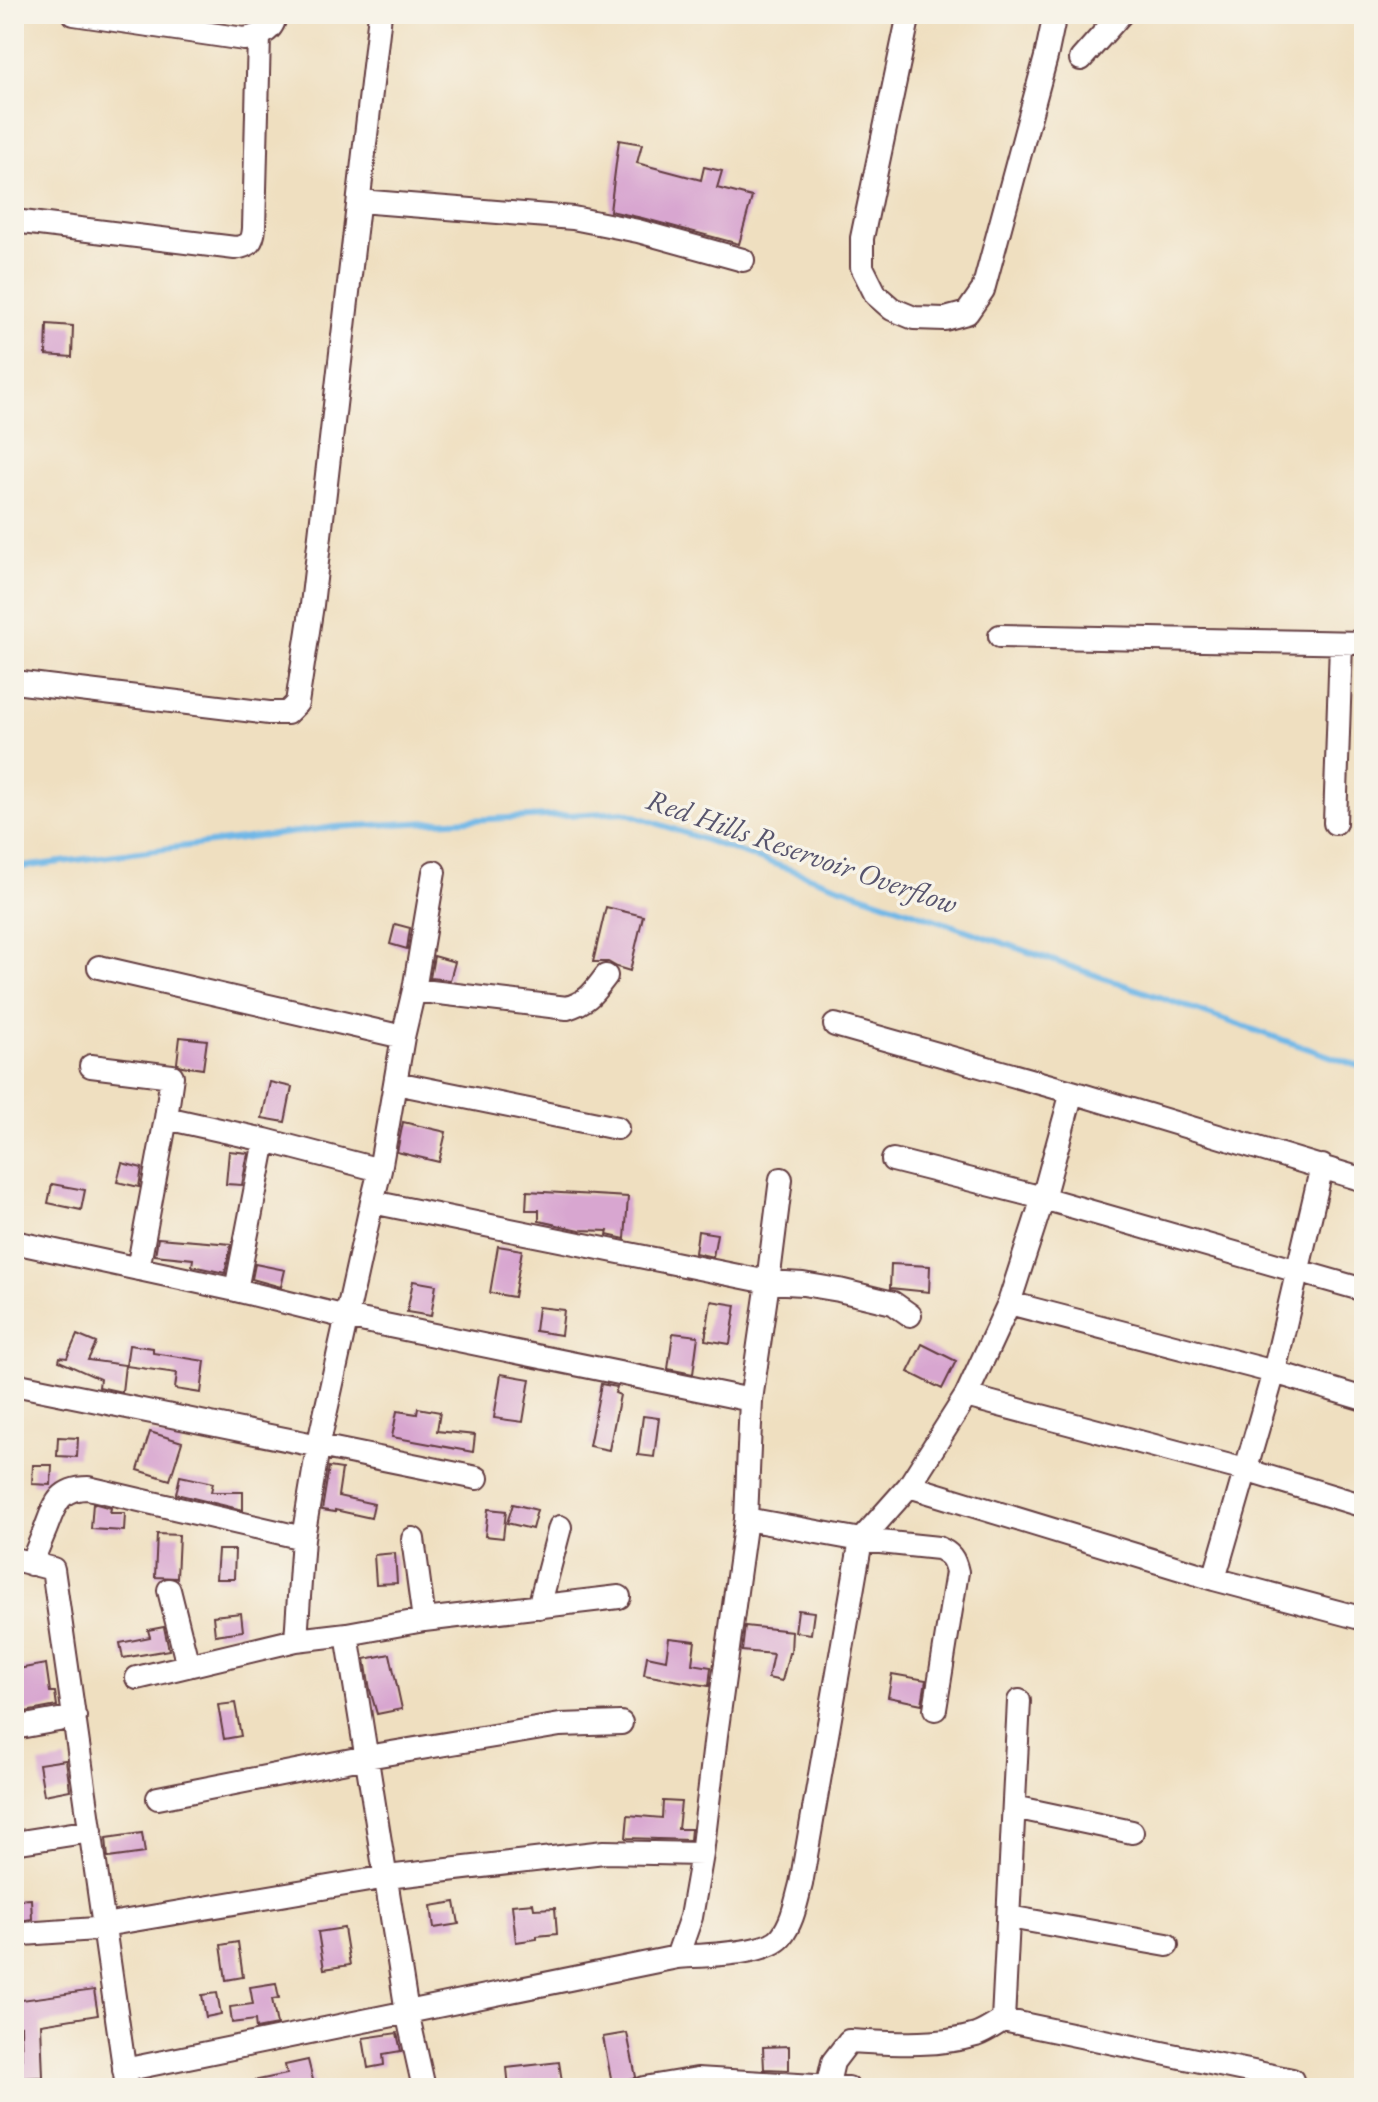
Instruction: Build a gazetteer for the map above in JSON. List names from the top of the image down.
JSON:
{
  "water": ["Red Hills Reservoir Overflow"]
}
